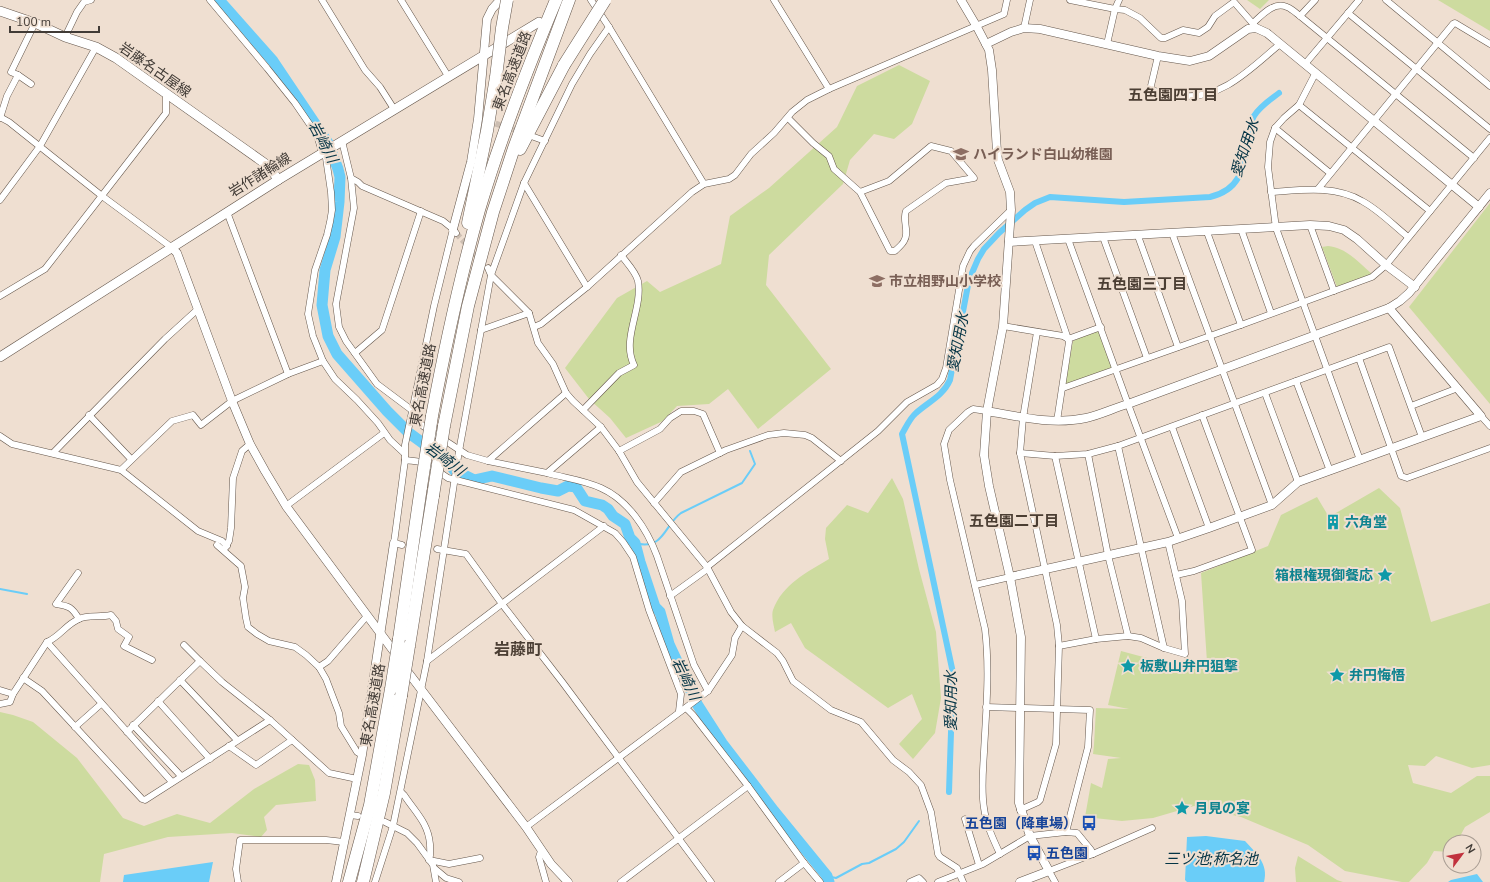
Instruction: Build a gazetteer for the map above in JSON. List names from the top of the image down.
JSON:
{
  "streets": {
    "highway": ["東名高速道路"],
    "main road": ["岩藤名古屋線", "岩作諸輪線"]
  },
  "crossings": [
    ["岩藤名古屋線", "岩作諸輪線"]
  ],
  "districts": [
    "五色園四丁目",
    "五色園三丁目",
    "五色園二丁目",
    "岩藤町"
  ],
  "water": ["岩崎川", "愛知用水", "三ツ池;称名池"],
  "places": {
    "school or university": ["ハイランド白山幼稚園", "市立相野山小学校"],
    "building": ["六角堂"],
    "place": [
      "箱根権現御餐応",
      "板敷山弁円狙撃",
      "弁円悔悟",
      "月見の宴"
    ],
    "bus stop": ["五色園（降車場）", "五色園"]
  },
  "scale_bar": "100 m",
  "north": "top right"
}
